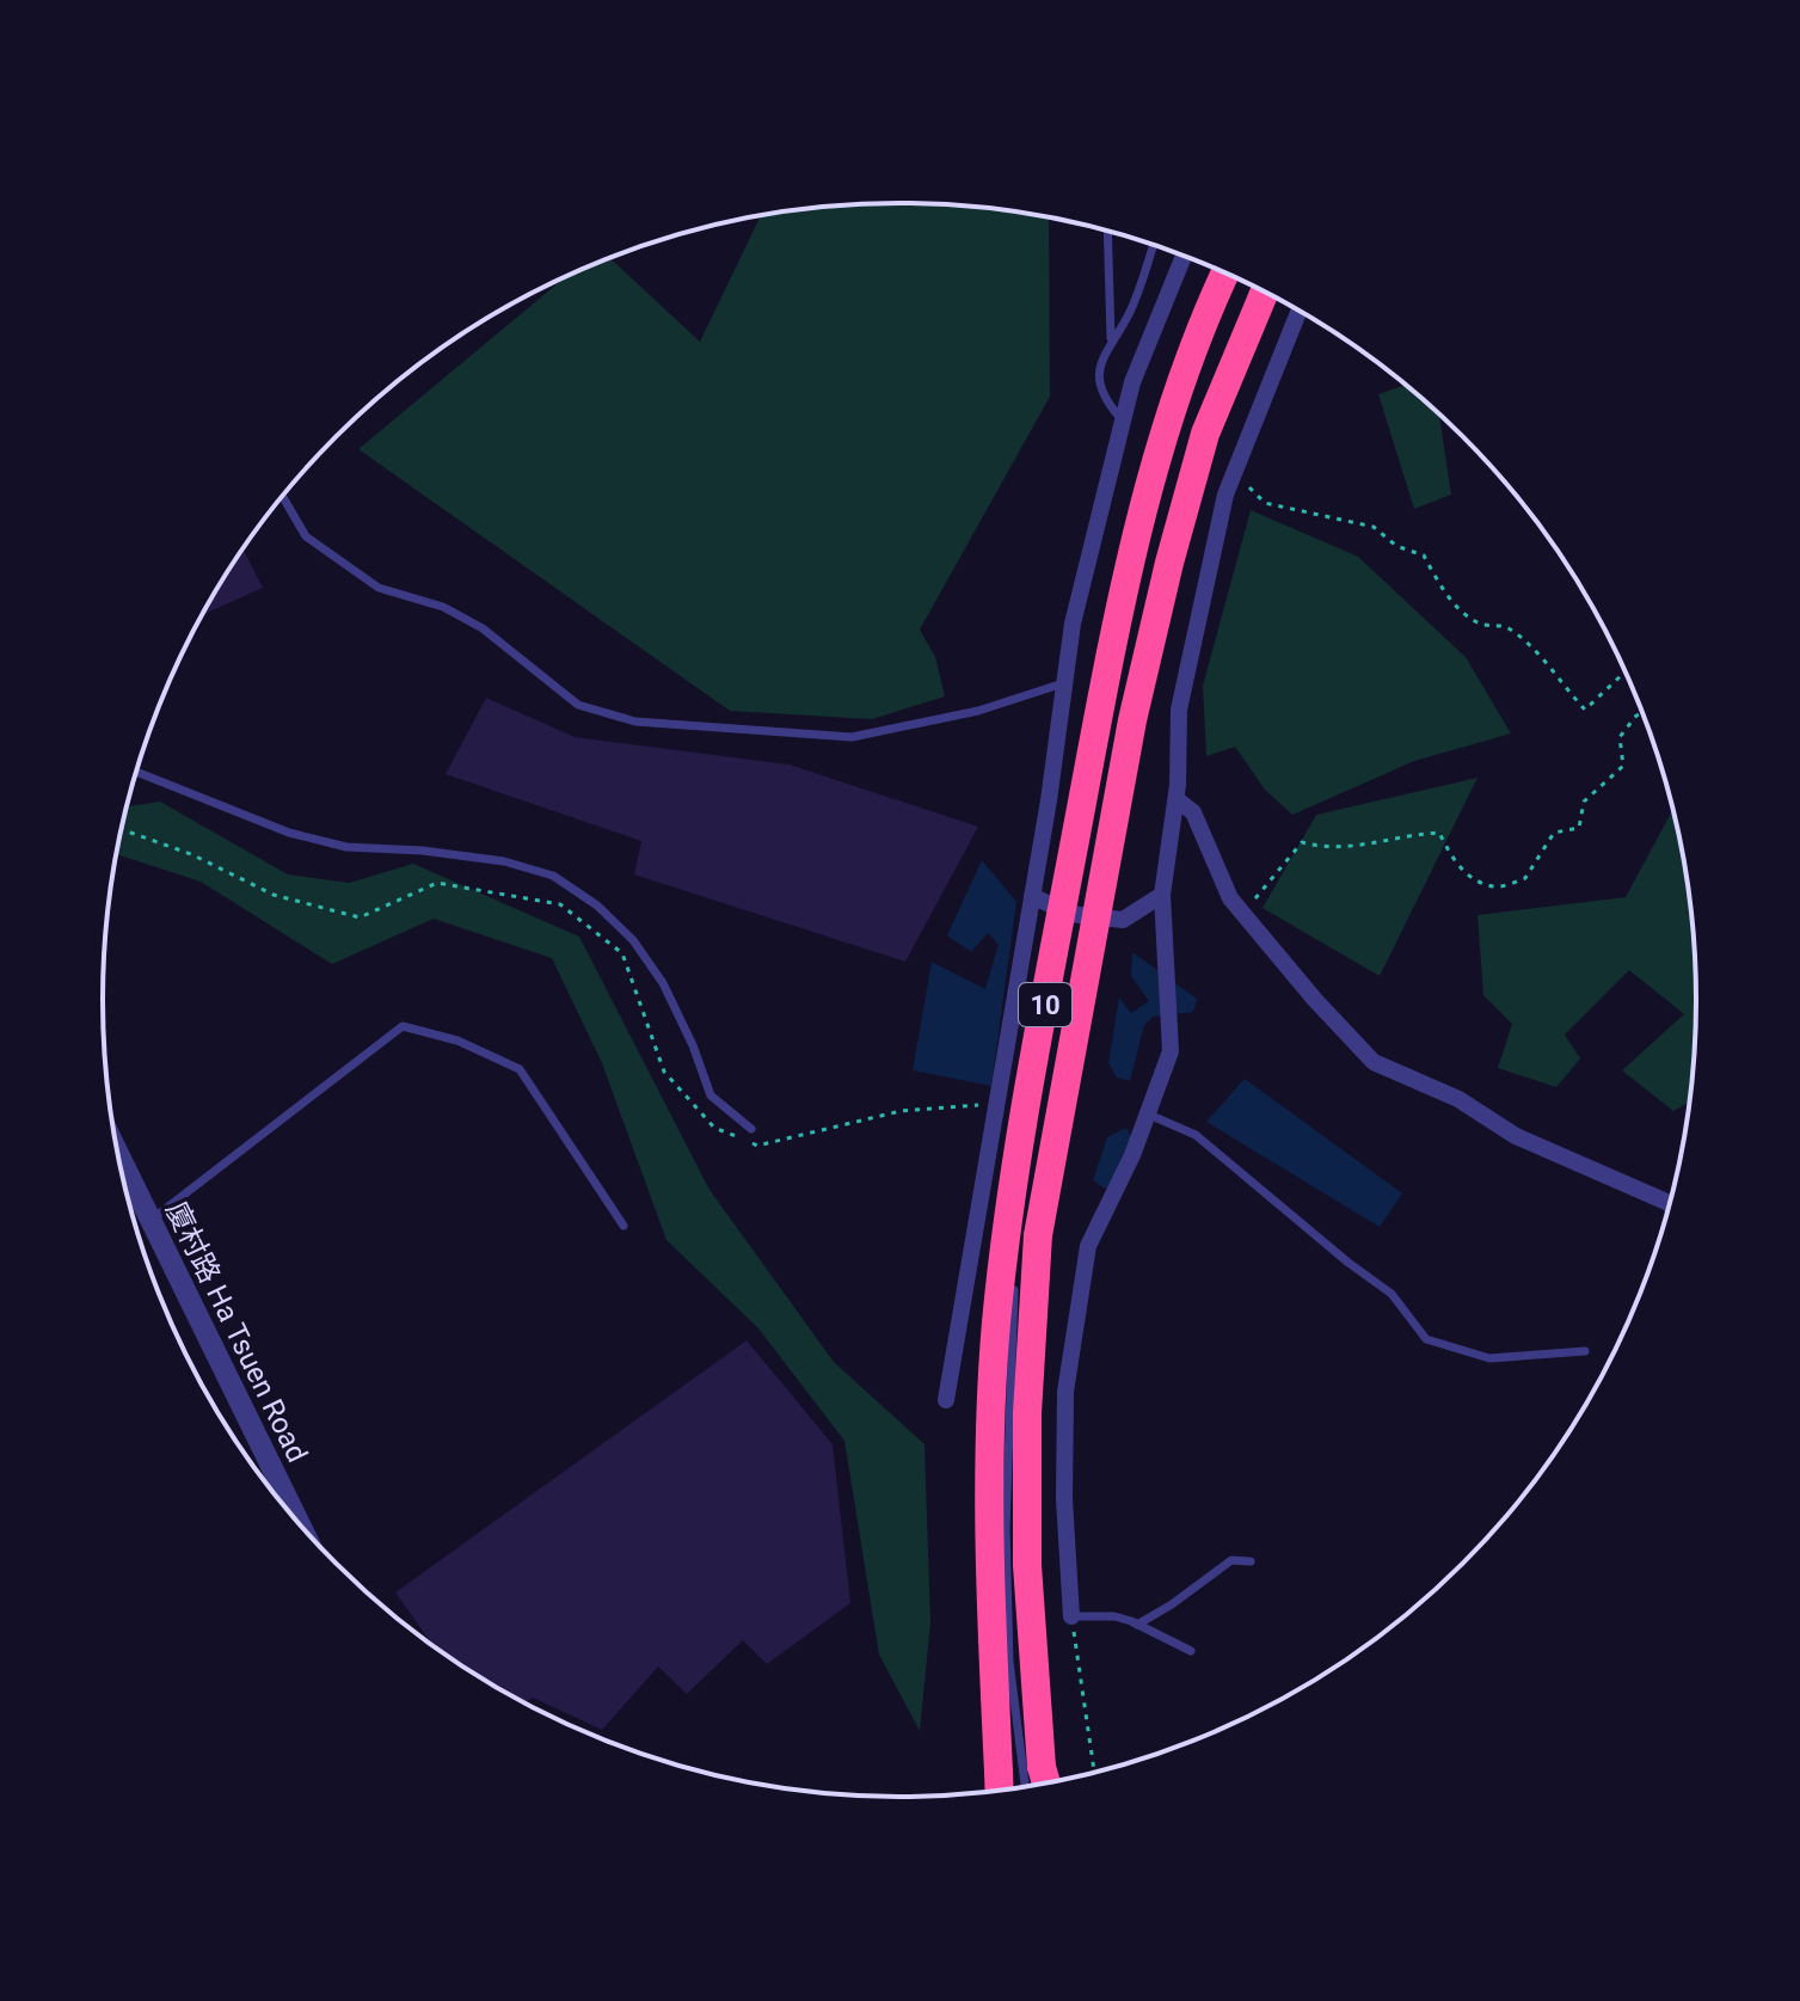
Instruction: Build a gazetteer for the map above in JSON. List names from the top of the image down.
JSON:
{
  "streets": {
    "highway": ["10"],
    "street": ["廈村路 Ha Tsuen Road"]
  }
}
